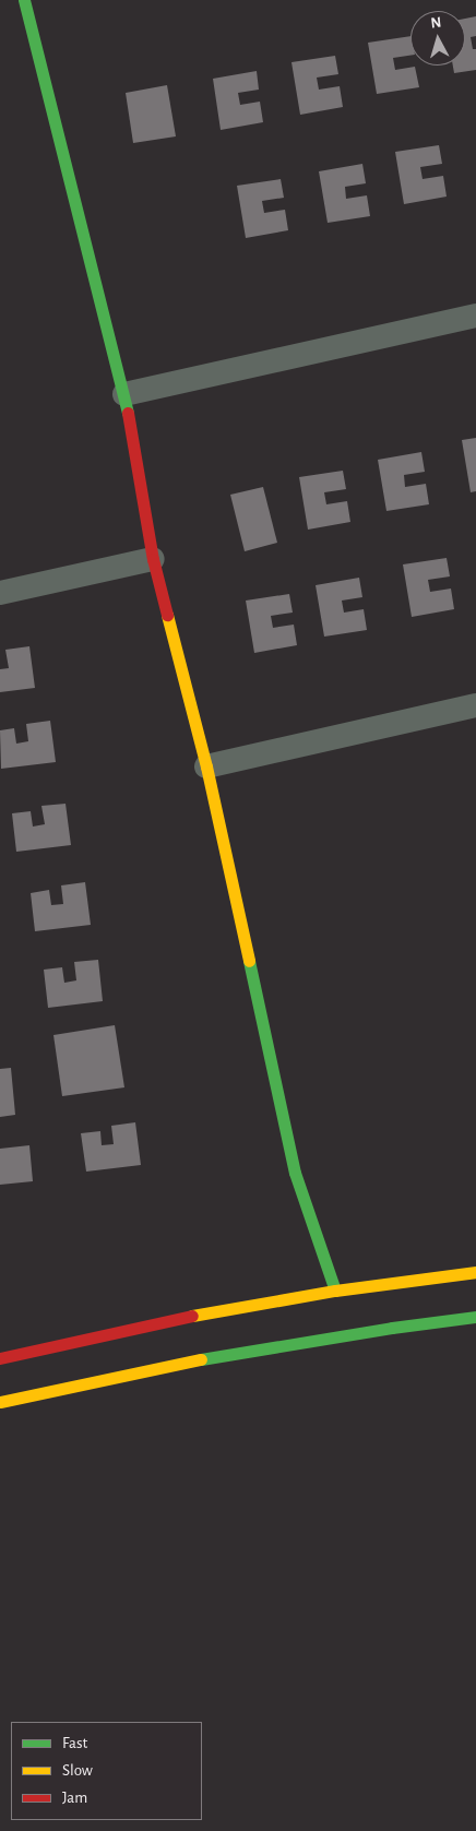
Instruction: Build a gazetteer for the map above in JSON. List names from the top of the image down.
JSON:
{
  "legend": ["Fast", "Slow", "Jam"],
  "north": "top"
}
